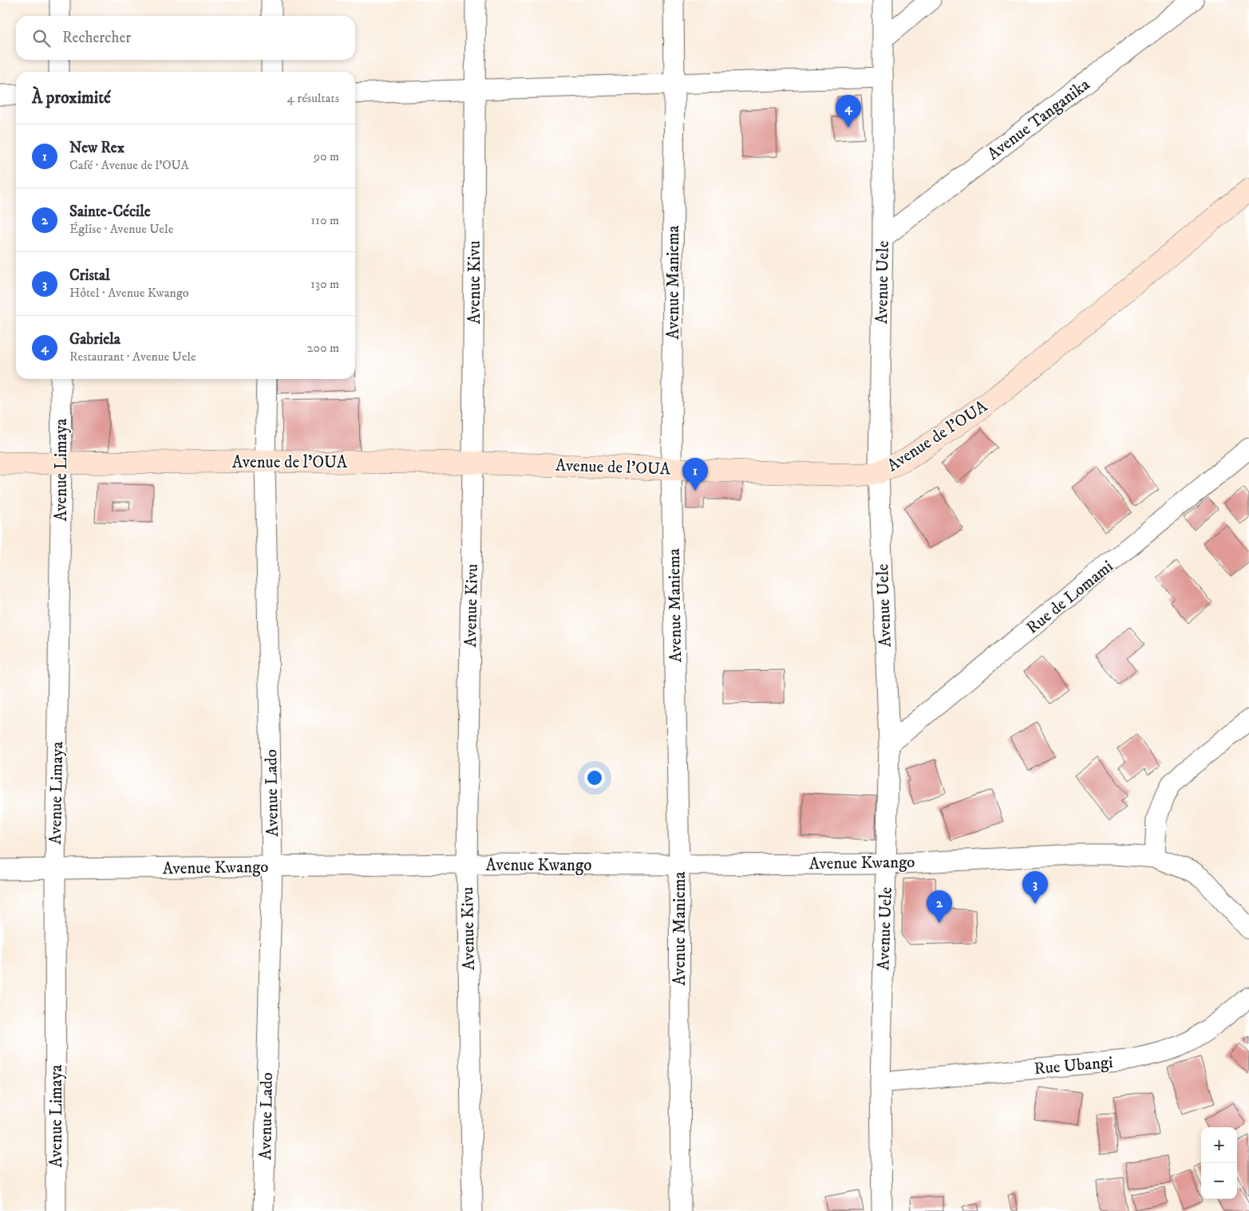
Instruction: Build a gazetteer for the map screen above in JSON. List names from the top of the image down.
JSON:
{
  "streets": {
    "street": [
      "Avenue Tanganika",
      "Avenue Kivu",
      "Avenue Maniema",
      "Avenue Uele",
      "Avenue de l’OUA",
      "Avenue Limaya",
      "Rue de Lomami",
      "Avenue Lado",
      "Avenue Kwango",
      "Rue Ubangi"
    ]
  },
  "crossings": [
    ["Avenue Tanganika", "Avenue Uele"],
    ["Avenue Kivu", "Avenue de l’OUA"],
    ["Avenue Kivu", "Avenue Kwango"],
    ["Avenue Maniema", "Avenue de l’OUA"],
    ["Avenue Maniema", "Avenue Kwango"],
    ["Avenue Uele", "Avenue de l’OUA"],
    ["Avenue Uele", "Rue de Lomami"],
    ["Avenue Uele", "Avenue Kwango"],
    ["Avenue Uele", "Rue Ubangi"],
    ["Avenue de l’OUA", "Avenue Limaya"],
    ["Avenue de l’OUA", "Avenue Lado"],
    ["Avenue Limaya", "Avenue Kwango"],
    ["Avenue Lado", "Avenue Kwango"]
  ],
  "page": {
    "search": "Rechercher",
    "heading": ["À proximité", "4 résultats"],
    "pins": [
      "4",
      "1",
      "3",
      "2"
    ],
    "list": [
      {
        "mark": "1",
        "name": "New Rex",
        "note": "Café · Avenue de l’OUA",
        "value": "90 m"
      },
      {
        "mark": "2",
        "name": "Sainte-Cécile",
        "note": "Église · Avenue Uele",
        "value": "110 m"
      },
      {
        "mark": "3",
        "name": "Cristal",
        "note": "Hôtel · Avenue Kwango",
        "value": "130 m"
      },
      {
        "mark": "4",
        "name": "Gabriela",
        "note": "Restaurant · Avenue Uele",
        "value": "200 m"
      }
    ],
    "map_buttons": ["+", "−"]
  }
}
